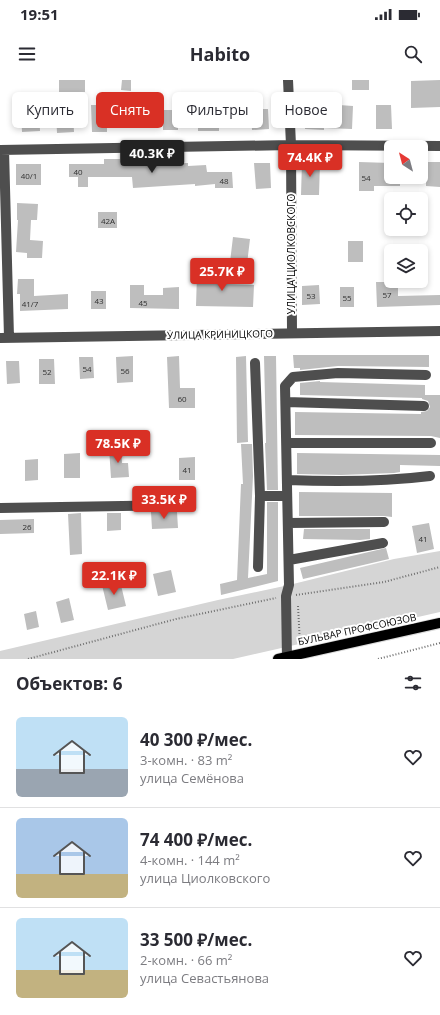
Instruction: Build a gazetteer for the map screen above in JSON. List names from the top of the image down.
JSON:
{
  "streets": {
    "main road": ["БУЛЬВАР ПРОФСОЮЗОВ"],
    "street": ["УЛИЦА ЦИОЛКОВСКОГО", "УЛИЦА КРИНИЦКОГО"]
  },
  "crossings": [
    ["УЛИЦА ЦИОЛКОВСКОГО", "УЛИЦА КРИНИЦКОГО"]
  ],
  "house_numbers": [
    "40",
    "40/1",
    "54",
    "48",
    "42А",
    "57",
    "53",
    "55",
    "43",
    "45",
    "41/7",
    "54",
    "56",
    "52",
    "60",
    "41",
    "26",
    "41"
  ],
  "north": "top left",
  "page": {
    "status": "19:51",
    "header": "Habito",
    "chip": [
      "Купить",
      "Снять",
      "Фильтры",
      "Новое"
    ],
    "price": [
      "40.3K ₽",
      "74.4K ₽",
      "25.7K ₽",
      "78.5K ₽",
      "33.5K ₽",
      "22.1K ₽"
    ],
    "heading": "Объектов: 6",
    "list": [
      {
        "name": "40 300 ₽/мес.",
        "note": "3-комн. · 83 m² · улица Семёнова"
      },
      {
        "name": "74 400 ₽/мес.",
        "note": "4-комн. · 144 m² · улица Циолковского"
      },
      {
        "name": "33 500 ₽/мес.",
        "note": "2-комн. · 66 m² · улица Севастьянова"
      }
    ]
  }
}
